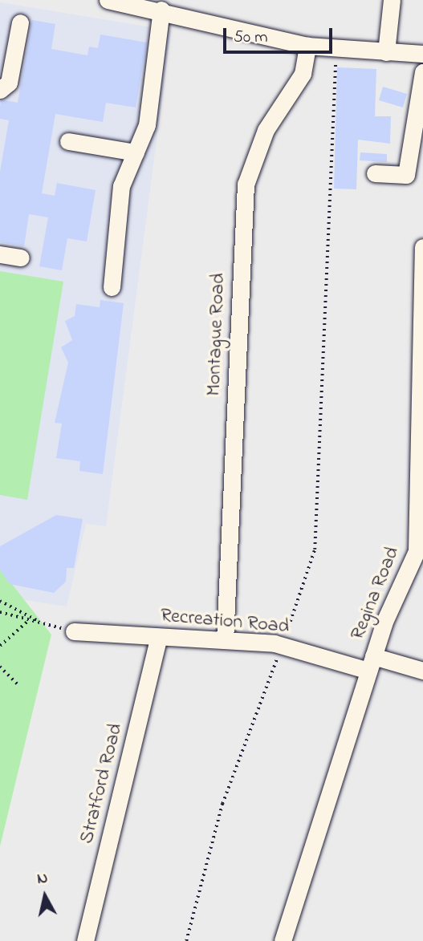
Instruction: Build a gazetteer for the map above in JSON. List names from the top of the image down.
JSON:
{
  "streets": {
    "street": [
      "Montague Road",
      "Regina Road",
      "Recreation Road",
      "Stratford Road"
    ]
  },
  "crossings": [
    ["Montague Road", "Recreation Road"],
    ["Regina Road", "Recreation Road"],
    ["Recreation Road", "Stratford Road"]
  ],
  "scale_bar": "50 m",
  "north": "top"
}
